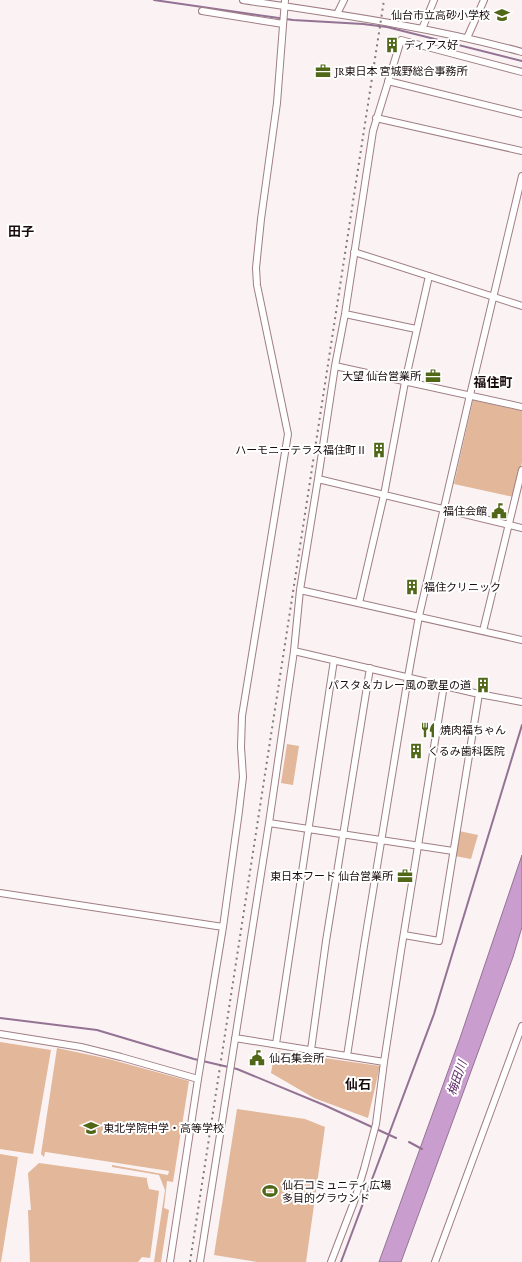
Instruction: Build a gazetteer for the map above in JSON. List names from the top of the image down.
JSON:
{
  "districts": ["田子", "福住町", "仙石"],
  "water": ["梅田川"],
  "places": {
    "school or university": ["仙台市立高砂小学校", "東北学院中学・高等学校"],
    "building": [
      "ディアス好",
      "ハーモニーテラス福住町Ⅱ",
      "福住クリニック",
      "パスタ＆カレー風の歌星の道",
      "くるみ歯科医院"
    ],
    "office": ["JR東日本 宮城野総合事務所", "大望 仙台営業所", "東日本フード 仙台営業所"],
    "public building": ["福住会館", "仙石集会所"],
    "restaurant": ["焼肉福ちゃん"],
    "sports": ["仙石コミュニティ広場 多目的グラウンド"]
  }
}
